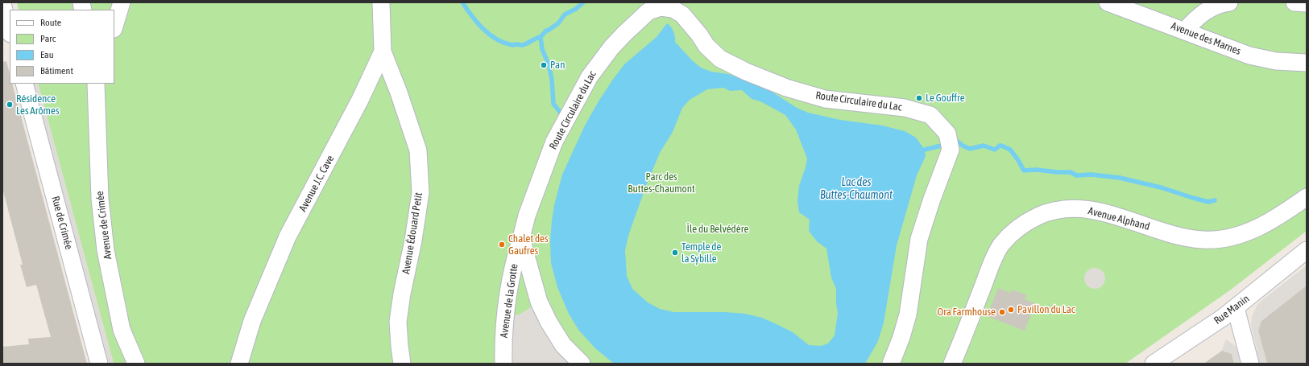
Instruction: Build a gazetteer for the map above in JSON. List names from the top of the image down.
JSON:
{
  "streets": {
    "street": [
      "Avenue des Marnes",
      "Route Circulaire du Lac",
      "Avenue J.C. Cave",
      "Avenue Alphand",
      "Rue de Crimée",
      "Avenue de Crimée",
      "Avenue Édouard Petit",
      "Avenue de la Grotte",
      "Rue Manin"
    ]
  },
  "crossings": [
    ["Route Circulaire du Lac", "Avenue de la Grotte"],
    ["Avenue J.C. Cave", "Avenue Édouard Petit"]
  ],
  "water": ["Lac des Buttes-Chaumont"],
  "parks": ["Parc des Buttes-Chaumont", "Île du Belvédère"],
  "places": [
    "Pan",
    "Le Gouffre",
    "Résidence Les Arômes",
    "Chalet des Gaufres",
    "Temple de la Sybille",
    "Pavillon du Lac",
    "Ora Farmhouse"
  ],
  "legend": [
    "Route",
    "Parc",
    "Eau",
    "Bâtiment"
  ]
}
